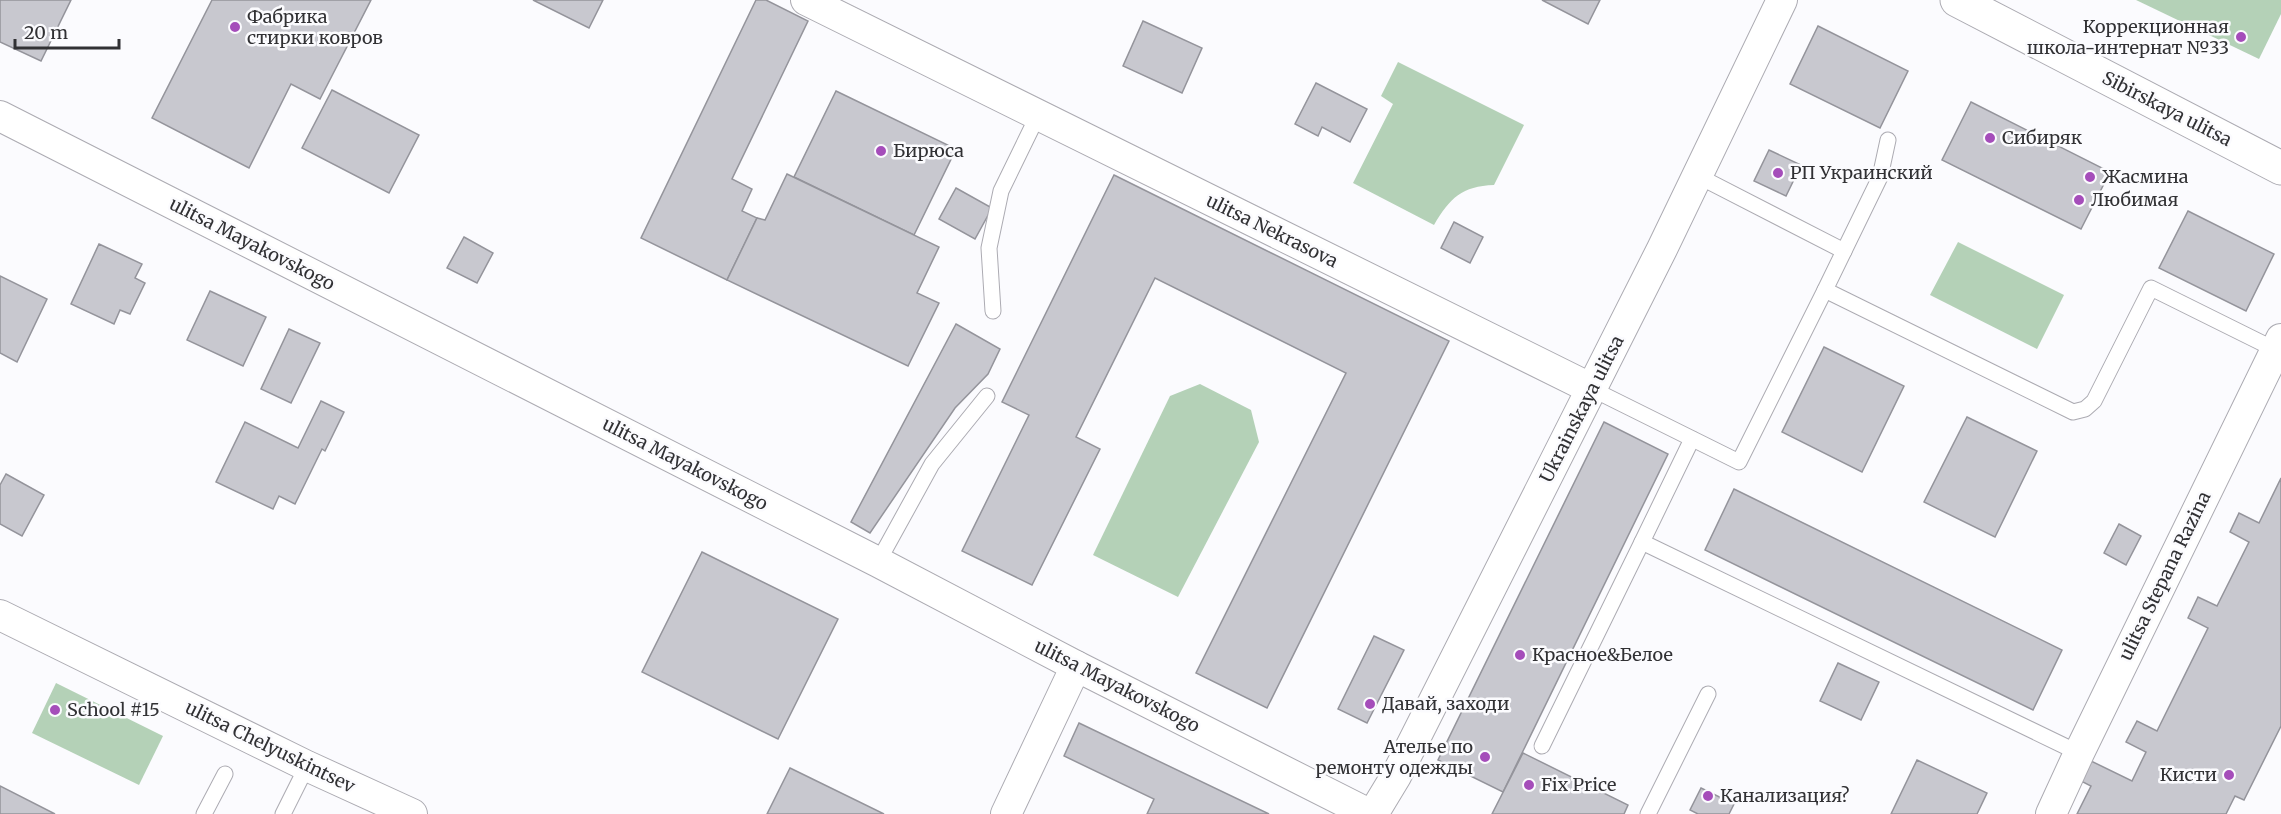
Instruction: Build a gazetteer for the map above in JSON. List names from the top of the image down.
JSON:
{
  "streets": {
    "main road": ["Sibirskaya ulitsa"],
    "street": [
      "ulitsa Nekrasova",
      "ulitsa Mayakovskogo",
      "Ukrainskaya ulitsa",
      "ulitsa Stepana Razina",
      "ulitsa Chelyuskintsev"
    ]
  },
  "crossings": [
    ["ulitsa Nekrasova", "Ukrainskaya ulitsa"],
    ["ulitsa Mayakovskogo", "Ukrainskaya ulitsa"]
  ],
  "places": [
    "Фабрика стирки ковров",
    "Коррекционная школа-интернат №33",
    "Сибиряк",
    "Бирюса",
    "РП Украинский",
    "Жасмина",
    "Любимая",
    "Красное&Белое",
    "Давай, заходи",
    "School #15",
    "Ателье по ремонту одежды",
    "Кисти",
    "Fix Price",
    "Канализация?"
  ],
  "scale_bar": "20 m"
}
